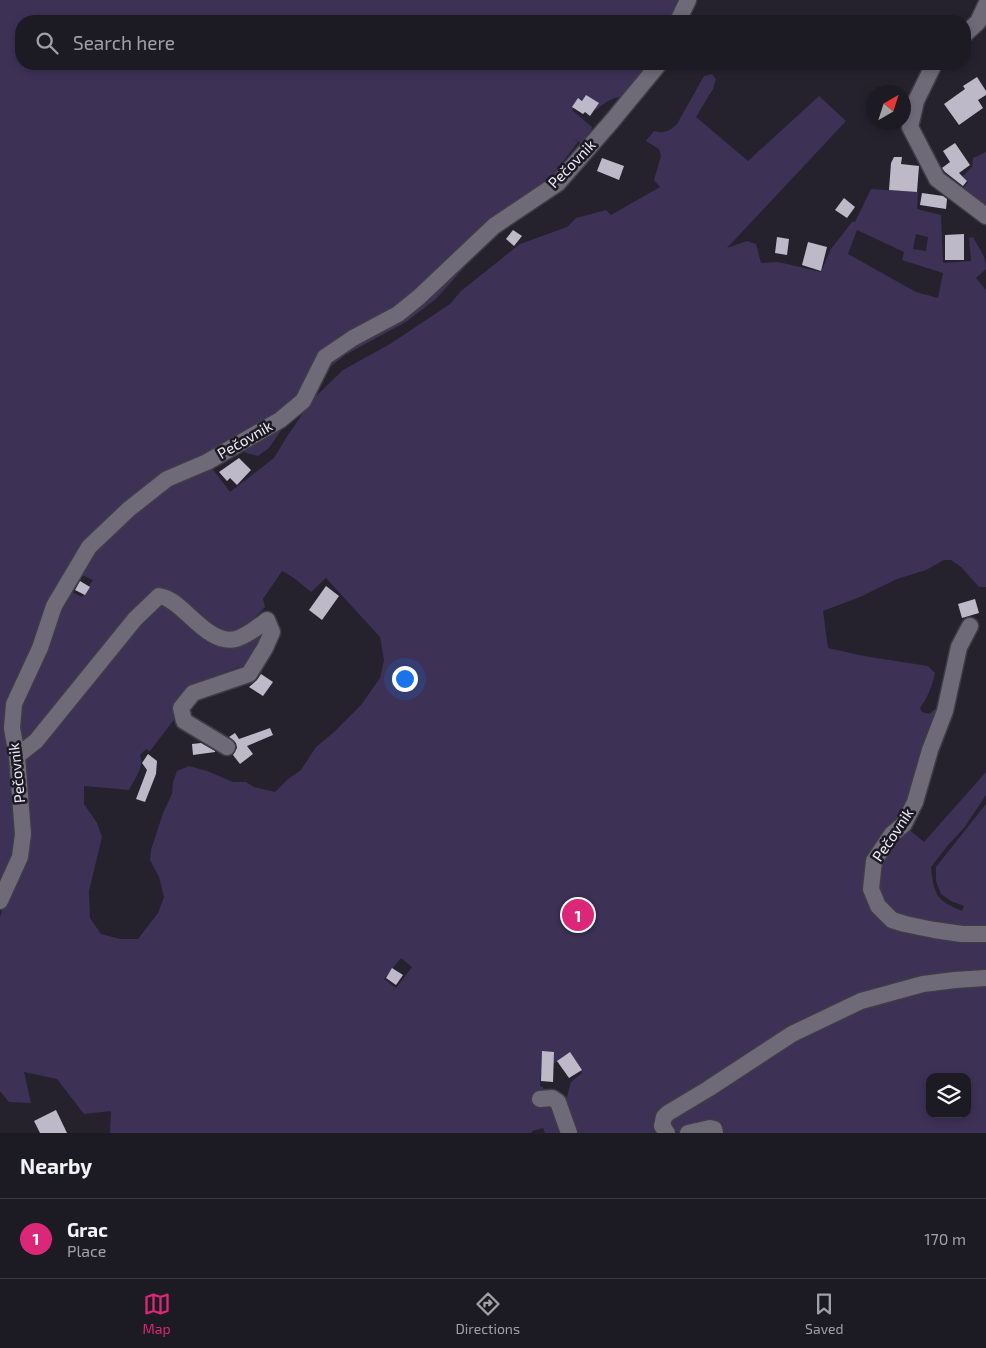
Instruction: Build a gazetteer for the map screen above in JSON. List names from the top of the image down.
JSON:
{
  "streets": {
    "street": ["Pečovnik"]
  },
  "north": "top right",
  "page": {
    "search": "Search here",
    "pins": "1",
    "heading": "Nearby",
    "list": [
      {
        "mark": "1",
        "name": "Grac",
        "note": "Place",
        "value": "170 m"
      }
    ],
    "nav": ["Map", "Directions", "Saved"]
  }
}
